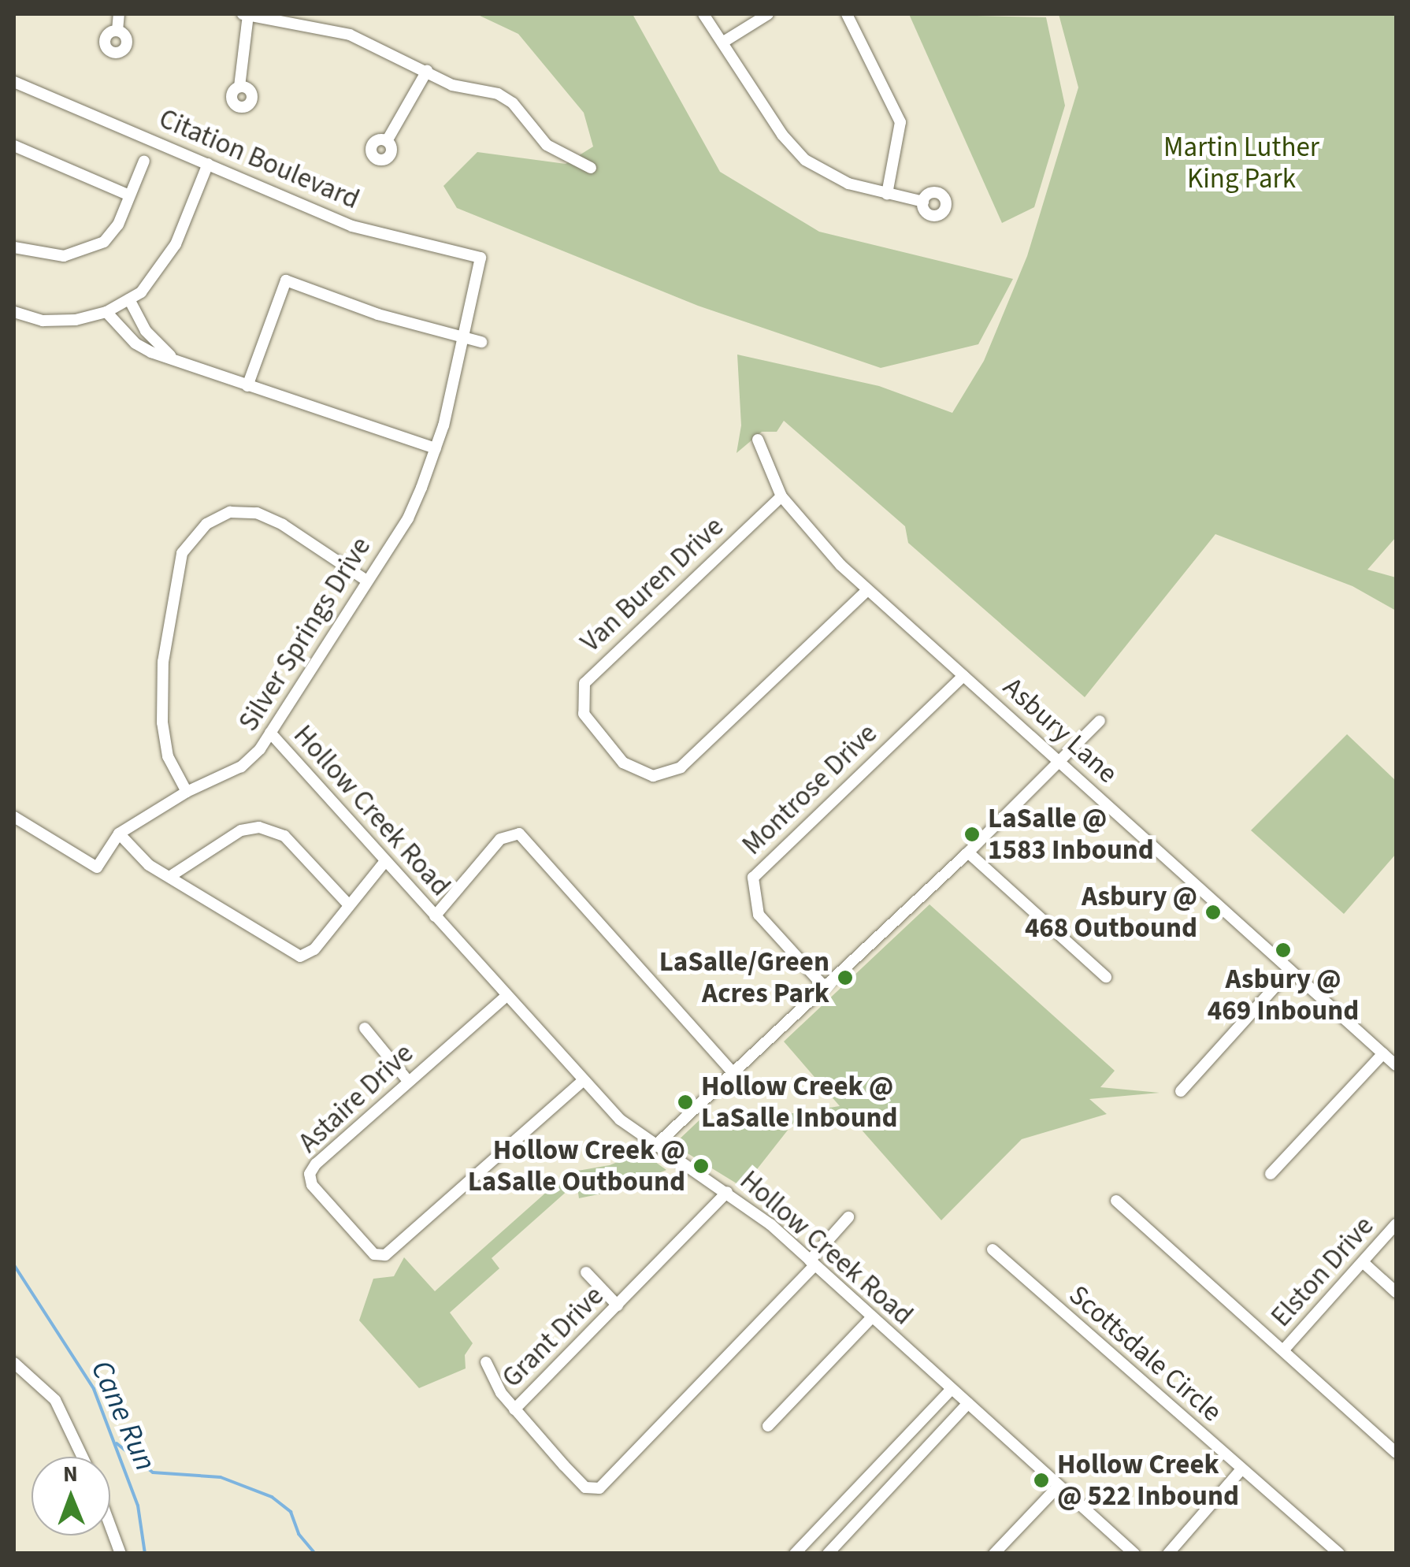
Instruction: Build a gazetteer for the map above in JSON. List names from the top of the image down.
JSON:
{
  "streets": {
    "street": [
      "Citation Boulevard",
      "Van Buren Drive",
      "Silver Springs Drive",
      "Asbury Lane",
      "Montrose Drive",
      "Hollow Creek Road",
      "Astaire Drive",
      "Elston Drive",
      "Grant Drive",
      "Scottsdale Circle"
    ]
  },
  "crossings": [
    ["Citation Boulevard", "Silver Springs Drive"],
    ["Van Buren Drive", "Asbury Lane"],
    ["Silver Springs Drive", "Hollow Creek Road"],
    ["Asbury Lane", "Montrose Drive"],
    ["Hollow Creek Road", "Astaire Drive"],
    ["Hollow Creek Road", "Grant Drive"]
  ],
  "water": ["Cane Run"],
  "parks": ["Martin Luther King Park"],
  "places": [
    "LaSalle @ 1583 Inbound",
    "Asbury @ 468 Outbound",
    "Asbury @ 469 Inbound",
    "LaSalle/Green Acres Park",
    "Hollow Creek @ LaSalle Inbound",
    "Hollow Creek @ LaSalle Outbound",
    "Hollow Creek @ 522 Inbound"
  ],
  "north": "top"
}
